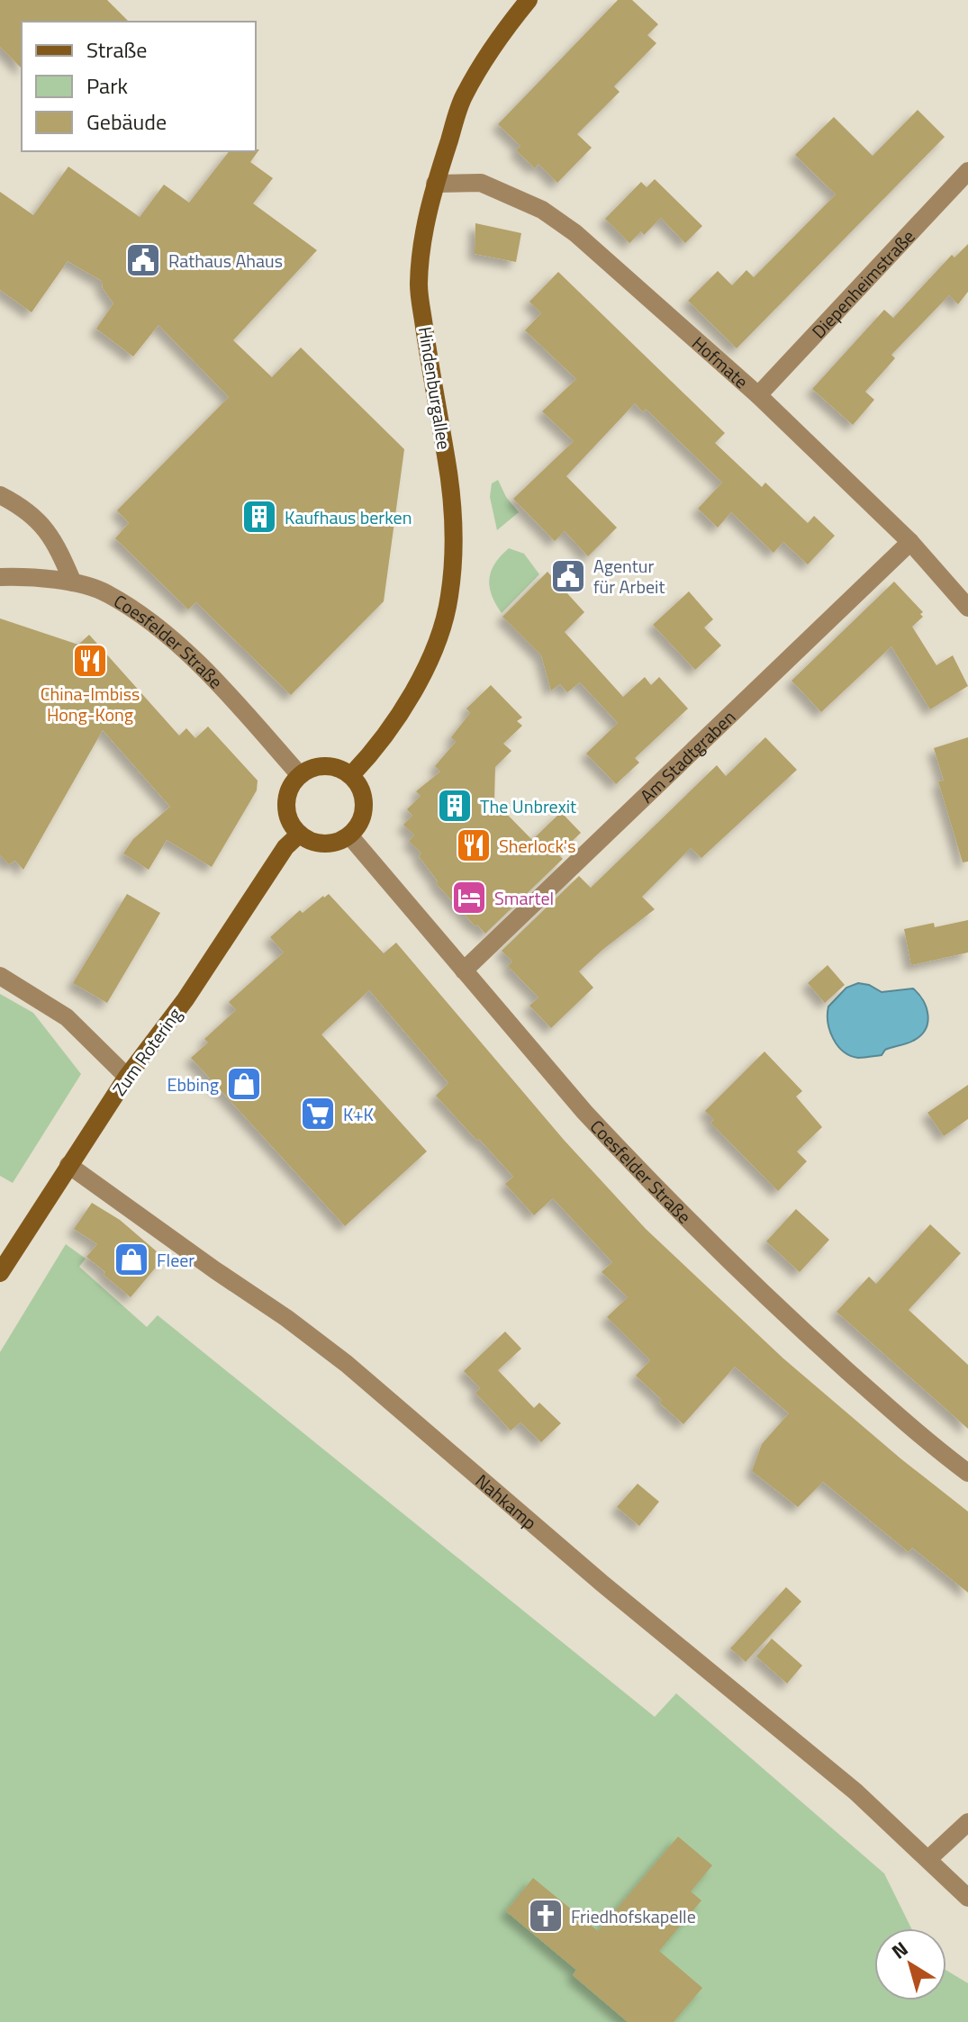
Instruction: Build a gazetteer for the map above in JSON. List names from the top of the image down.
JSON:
{
  "streets": {
    "street": [
      "Diepenheimstraße",
      "Hofmate",
      "Hindenburgallee",
      "Coesfelder Straße",
      "Am Stadtgraben",
      "Zum Rotering",
      "Nahkamp"
    ]
  },
  "crossings": [
    ["Diepenheimstraße", "Hofmate"],
    ["Hofmate", "Hindenburgallee"],
    ["Hofmate", "Am Stadtgraben"],
    ["Hindenburgallee", "Coesfelder Straße"],
    ["Hindenburgallee", "Zum Rotering"],
    ["Coesfelder Straße", "Am Stadtgraben"],
    ["Coesfelder Straße", "Zum Rotering"],
    ["Zum Rotering", "Nahkamp"]
  ],
  "places": {
    "public building": ["Rathaus Ahaus", "Agentur für Arbeit"],
    "building": ["Kaufhaus berken", "The Unbrexit"],
    "restaurant": ["China-Imbiss Hong-Kong", "Sherlock's"],
    "hotel": ["Smartel"],
    "shop": ["Ebbing", "Fleer"],
    "supermarket": ["K+K"],
    "church": ["Friedhofskapelle"]
  },
  "legend": ["Straße", "Park", "Gebäude"],
  "north": "top left"
}
